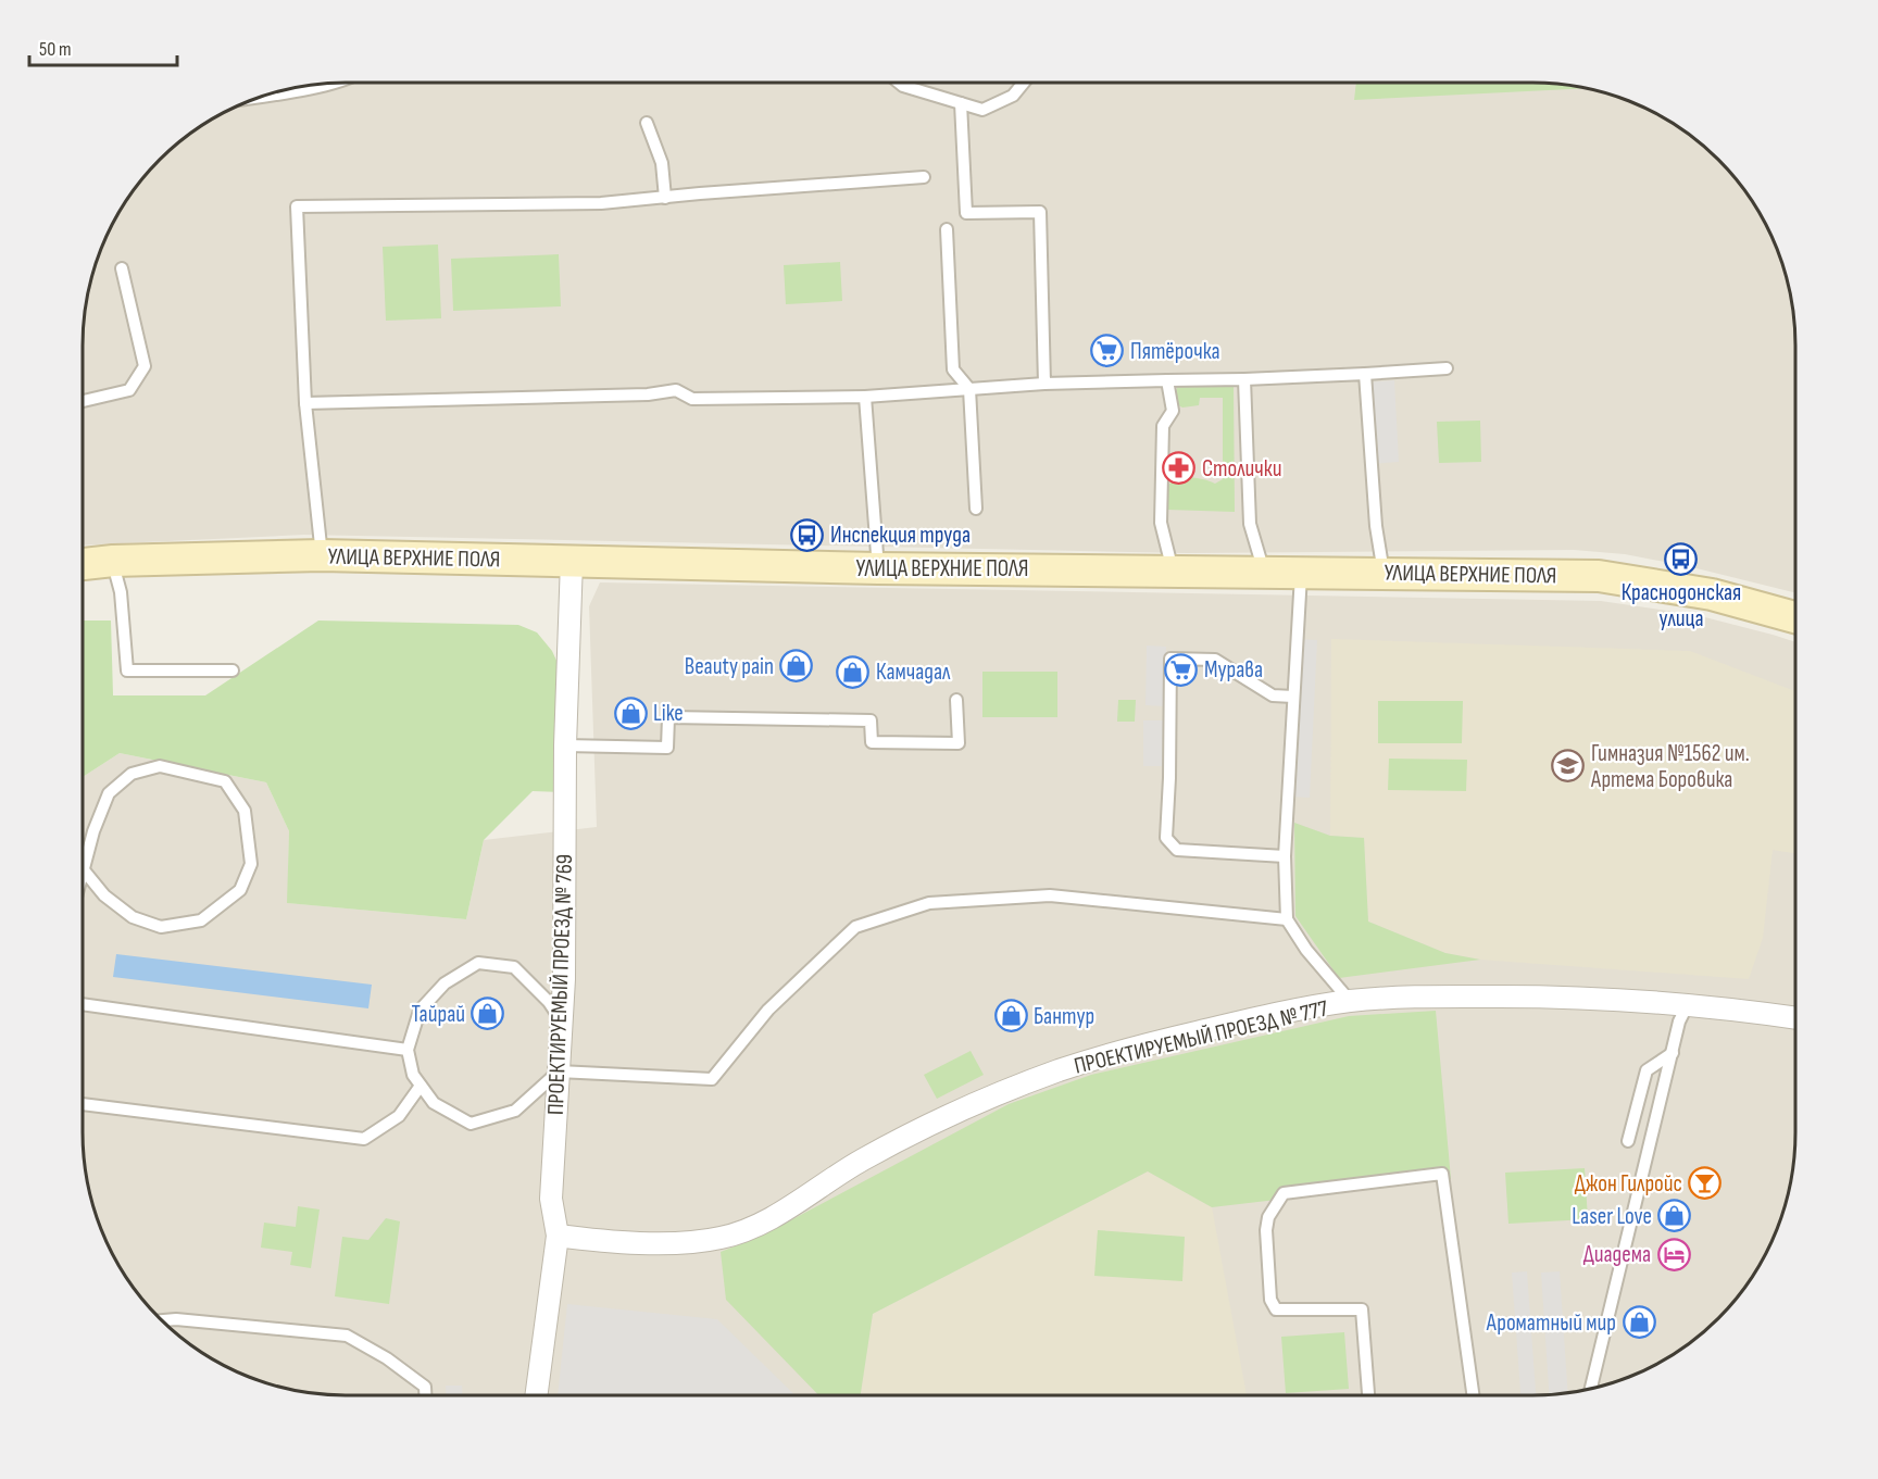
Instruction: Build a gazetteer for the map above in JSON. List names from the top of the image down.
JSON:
{
  "streets": {
    "main road": ["УЛИЦА ВЕРХНИЕ ПОЛЯ"],
    "street": ["ПРОЕКТИРУЕМЫЙ ПРОЕЗД № 769", "ПРОЕКТИРУЕМЫЙ ПРОЕЗД № 777"]
  },
  "crossings": [
    ["УЛИЦА ВЕРХНИЕ ПОЛЯ", "ПРОЕКТИРУЕМЫЙ ПРОЕЗД № 769"],
    ["ПРОЕКТИРУЕМЫЙ ПРОЕЗД № 769", "ПРОЕКТИРУЕМЫЙ ПРОЕЗД № 777"]
  ],
  "places": {
    "supermarket": ["Пятёрочка", "Мурава"],
    "pharmacy": ["Столички"],
    "bus stop": ["Инспекция труда", "Краснодонская улица"],
    "shop": [
      "Beauty pain",
      "Камчадал",
      "Like",
      "Тайрай",
      "Бантур",
      "Laser Love",
      "Ароматный мир"
    ],
    "school or university": ["Гимназия №1562 им. Артема Боровика"],
    "bar": ["Джон Гилройс"],
    "hotel": ["Диадема"]
  },
  "scale_bar": "50 m"
}
